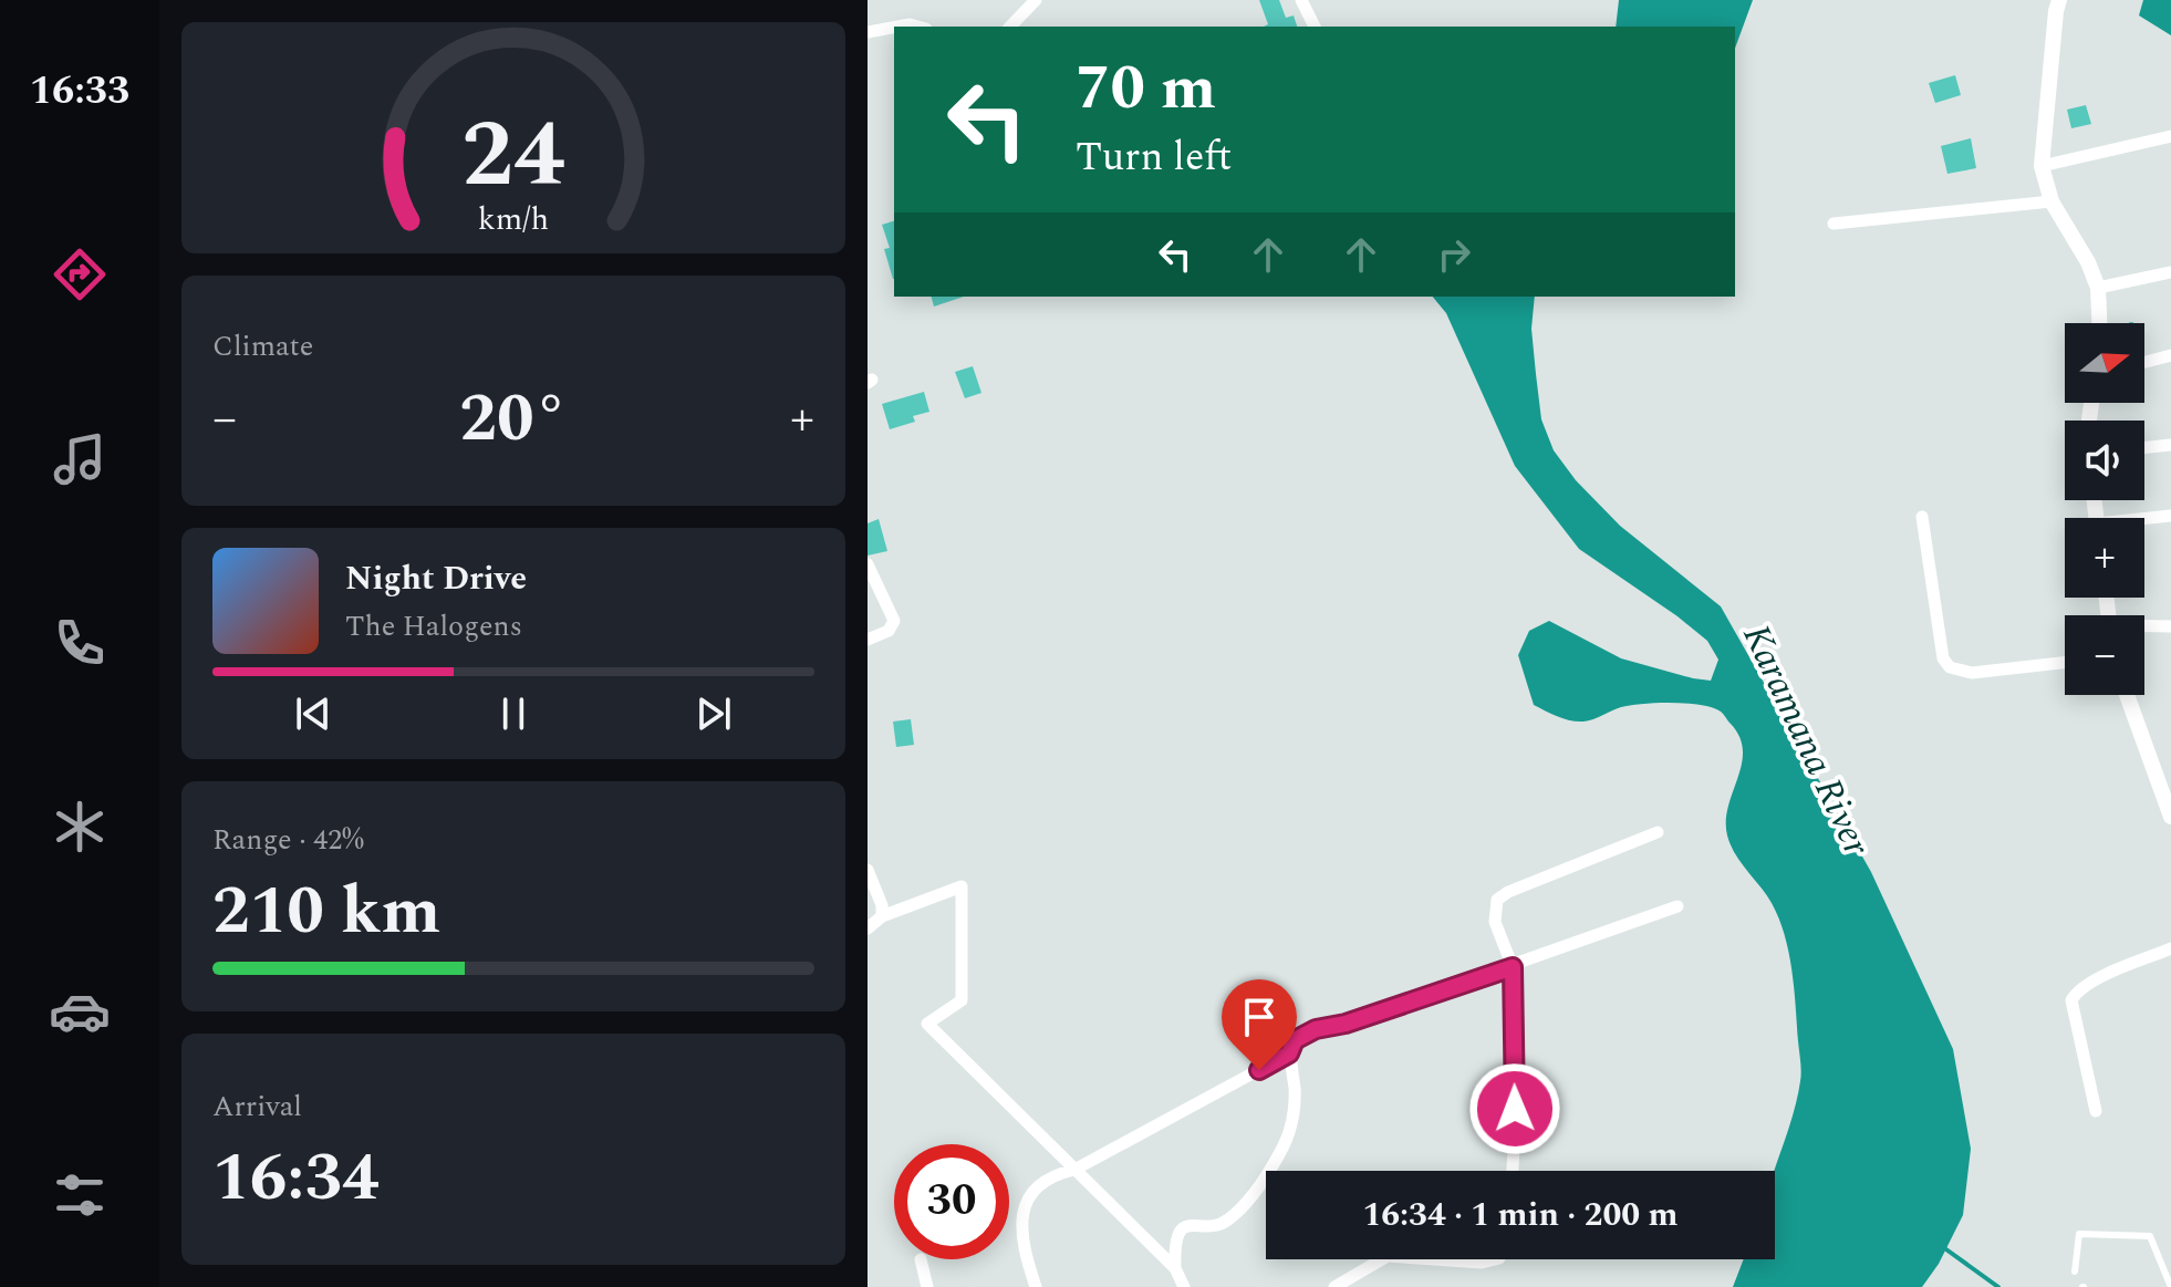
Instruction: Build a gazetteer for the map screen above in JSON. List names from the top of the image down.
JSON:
{
  "water": ["Karamana River"],
  "north": "right",
  "page": {
    "tabs": "16:33",
    "turn": ["70 m", "Turn left"],
    "tile": [
      "Climate",
      ["Range · 42%", "210 km"],
      ["Arrival", "16:34"]
    ],
    "map_buttons": ["+", "−"],
    "heat": ["−", "20°", "+"],
    "song": ["Night Drive", "The Halogens"],
    "limit": "30",
    "trip": "16:34 · 1 min · 200 m",
    "gauge": ["24", "km/h"]
  }
}
